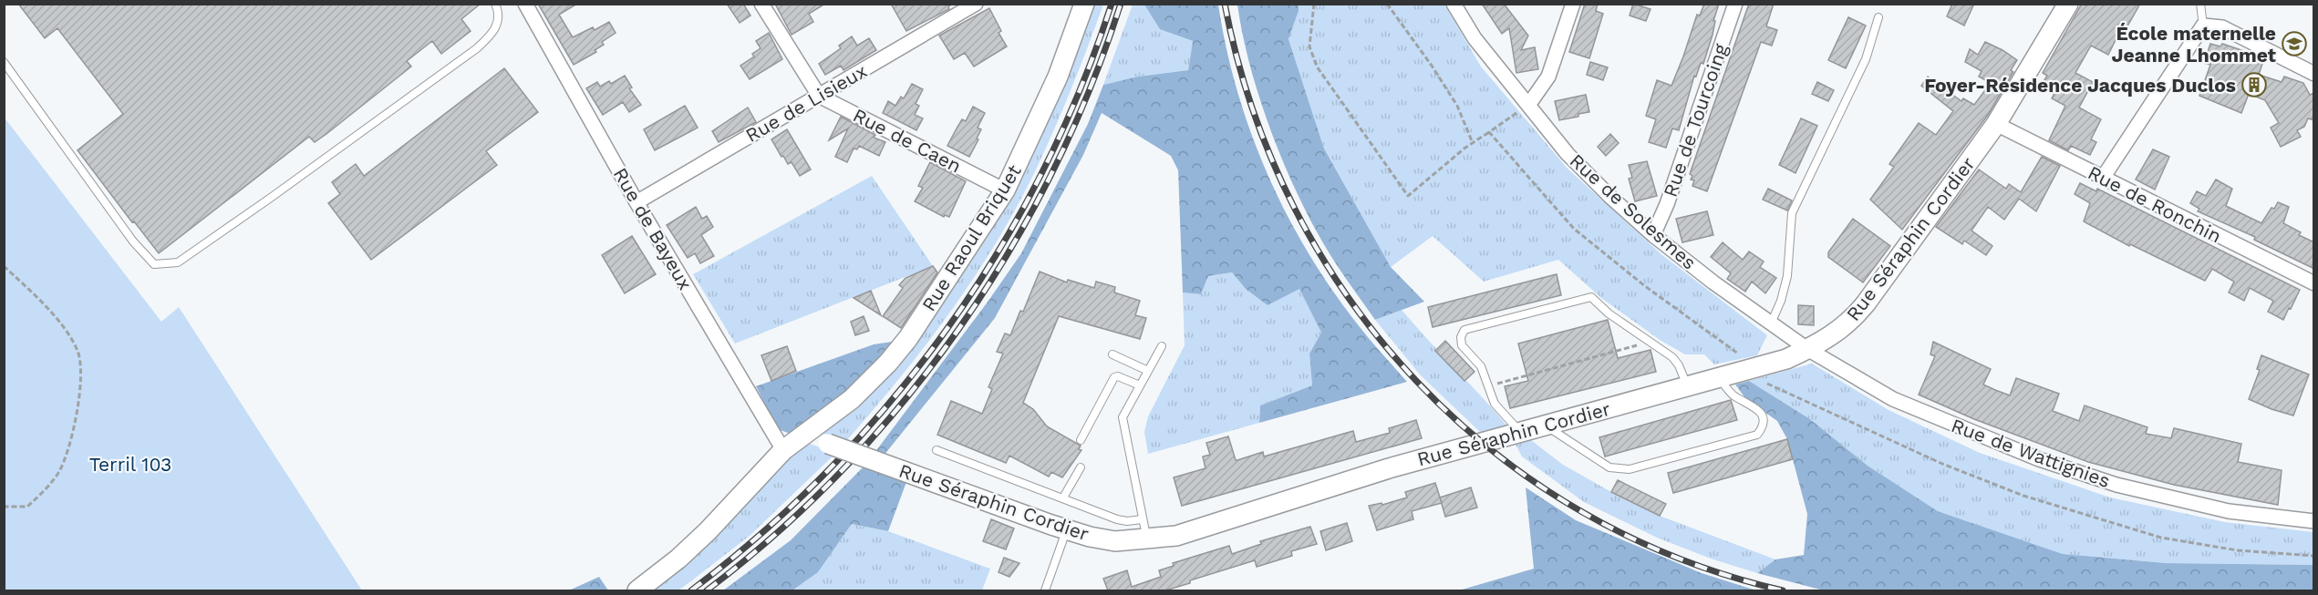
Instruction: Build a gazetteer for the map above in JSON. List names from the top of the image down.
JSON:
{
  "streets": {
    "street": [
      "Rue de Lisieux",
      "Rue de Tourcoing",
      "Rue de Caen",
      "Rue de Ronchin",
      "Rue de Solesmes",
      "Rue de Bayeux",
      "Rue Raoul Briquet",
      "Rue Séraphin Cordier",
      "Rue de Wattignies"
    ]
  },
  "crossings": [
    ["Rue de Lisieux", "Rue de Caen"],
    ["Rue de Lisieux", "Rue de Bayeux"],
    ["Rue de Tourcoing", "Rue de Solesmes"],
    ["Rue de Caen", "Rue Raoul Briquet"],
    ["Rue de Ronchin", "Rue Séraphin Cordier"],
    ["Rue de Solesmes", "Rue de Wattignies"],
    ["Rue de Bayeux", "Rue Raoul Briquet"],
    ["Rue Raoul Briquet", "Rue Séraphin Cordier"],
    ["Rue Séraphin Cordier", "Rue de Wattignies"]
  ],
  "parks": ["Terril 103"],
  "places": {
    "school or university": ["École maternelle Jeanne Lhommet"],
    "building": ["Foyer-Résidence Jacques Duclos"]
  }
}
